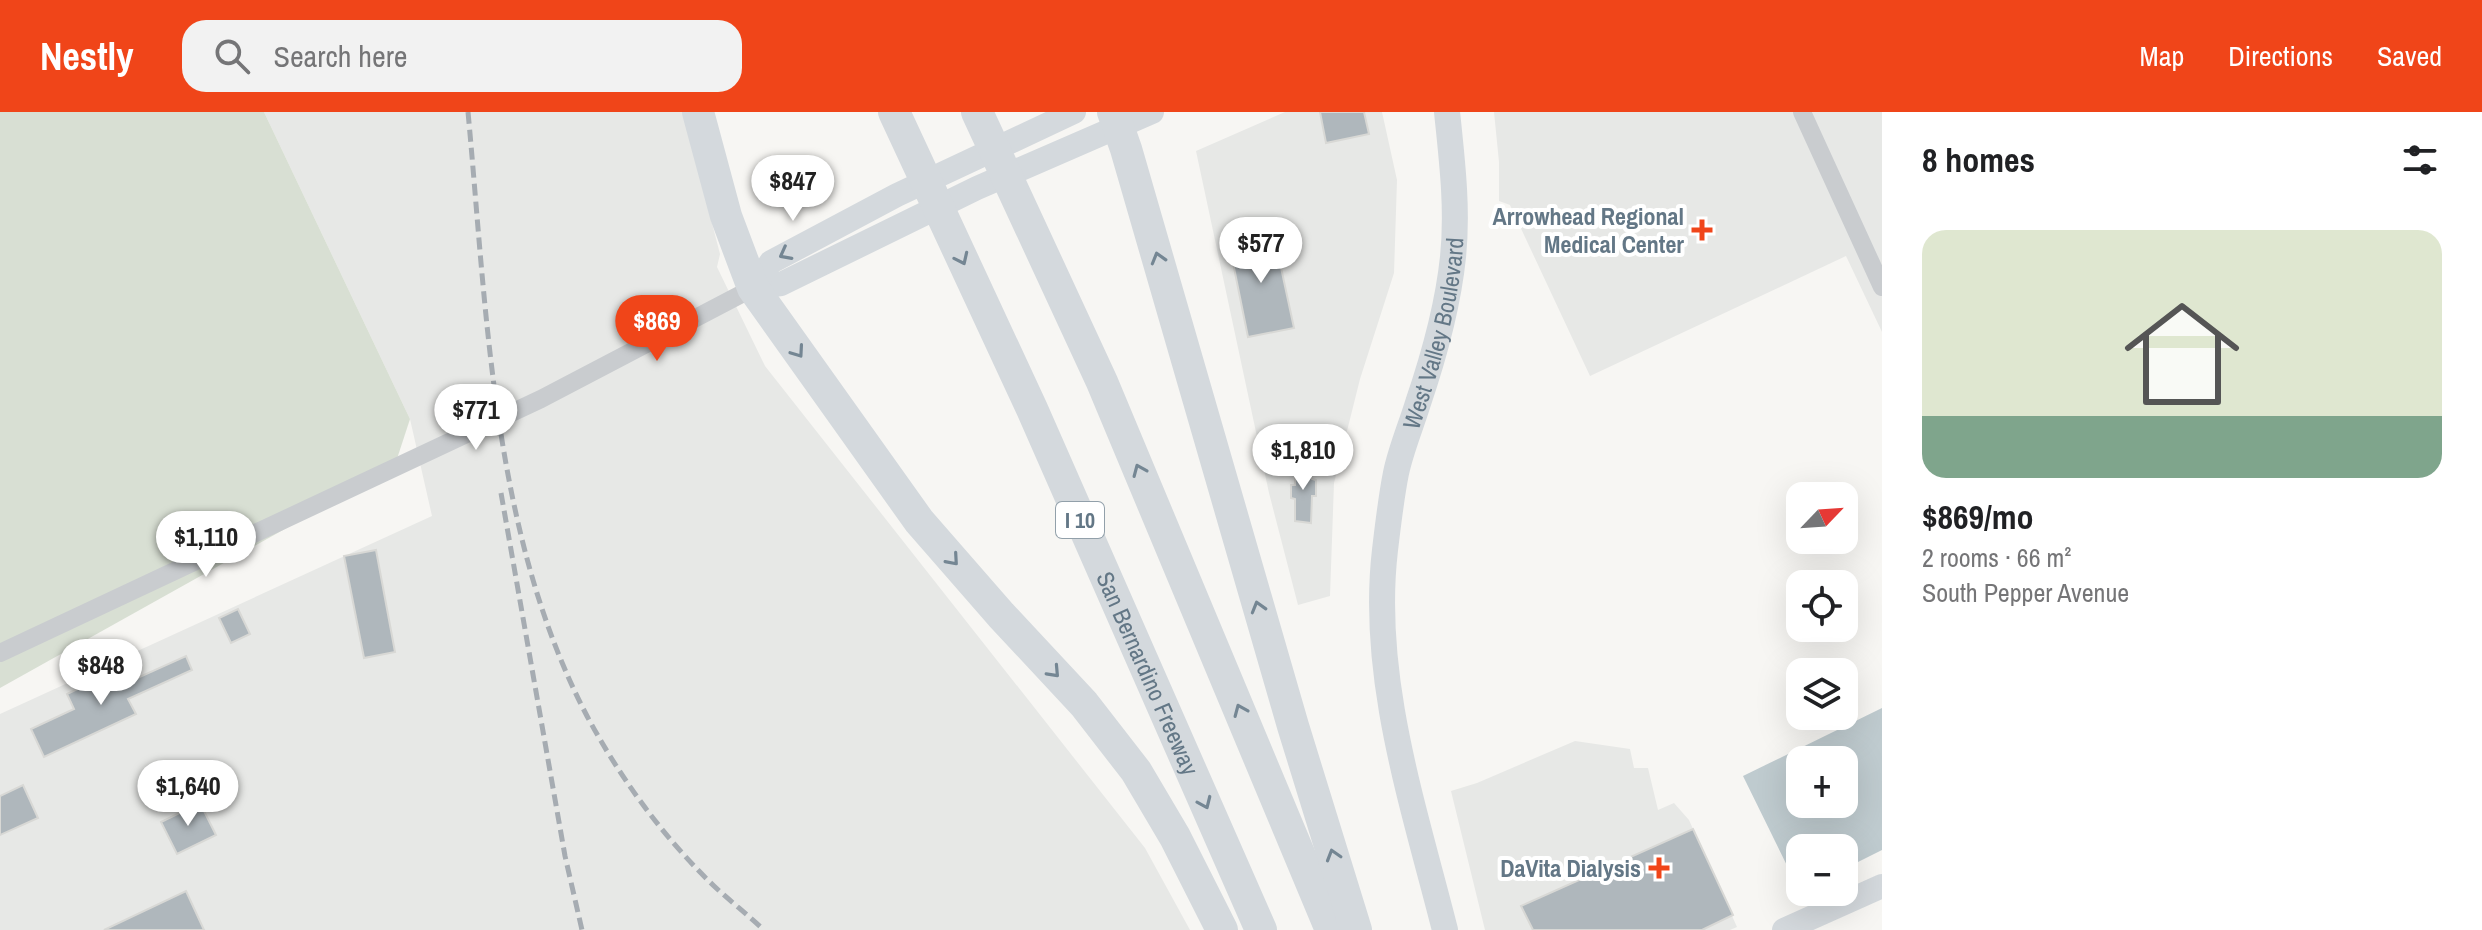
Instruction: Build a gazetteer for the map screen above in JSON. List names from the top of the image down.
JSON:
{
  "streets": {
    "highway": ["I 10", "San Bernardino Freeway"],
    "main road": ["West Valley Boulevard"]
  },
  "places": {
    "health": ["Arrowhead Regional Medical Center", "DaVita Dialysis"]
  },
  "north": "top right",
  "page": {
    "header": "Nestly",
    "search": "Search here",
    "nav": ["Map", "Directions", "Saved"],
    "heading": "8 homes",
    "price": [
      "$847",
      "$577",
      "$869",
      "$771",
      "$1,810",
      "$1,110",
      "$848",
      "$1,640"
    ],
    "list": [
      {
        "name": "$869/mo",
        "note": "2 rooms · 66 m² · South Pepper Avenue"
      }
    ],
    "map_buttons": ["+", "−"]
  }
}
